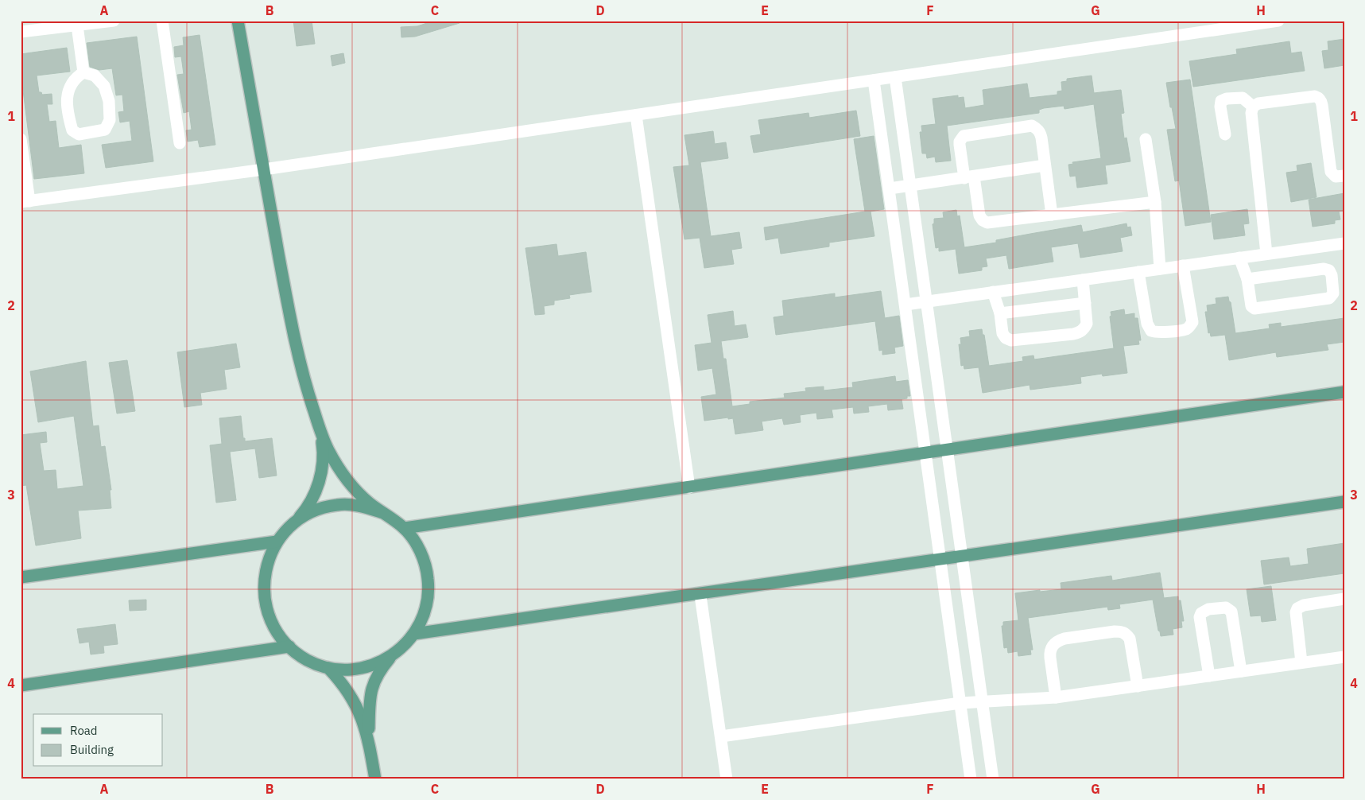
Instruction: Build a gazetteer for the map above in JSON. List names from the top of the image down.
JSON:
{
  "legend": ["Road", "Building"],
  "grid": {
    "columns": [
      "A",
      "B",
      "C",
      "D",
      "E",
      "F",
      "G",
      "H"
    ],
    "rows": [
      "1",
      "2",
      "3",
      "4"
    ]
  }
}
